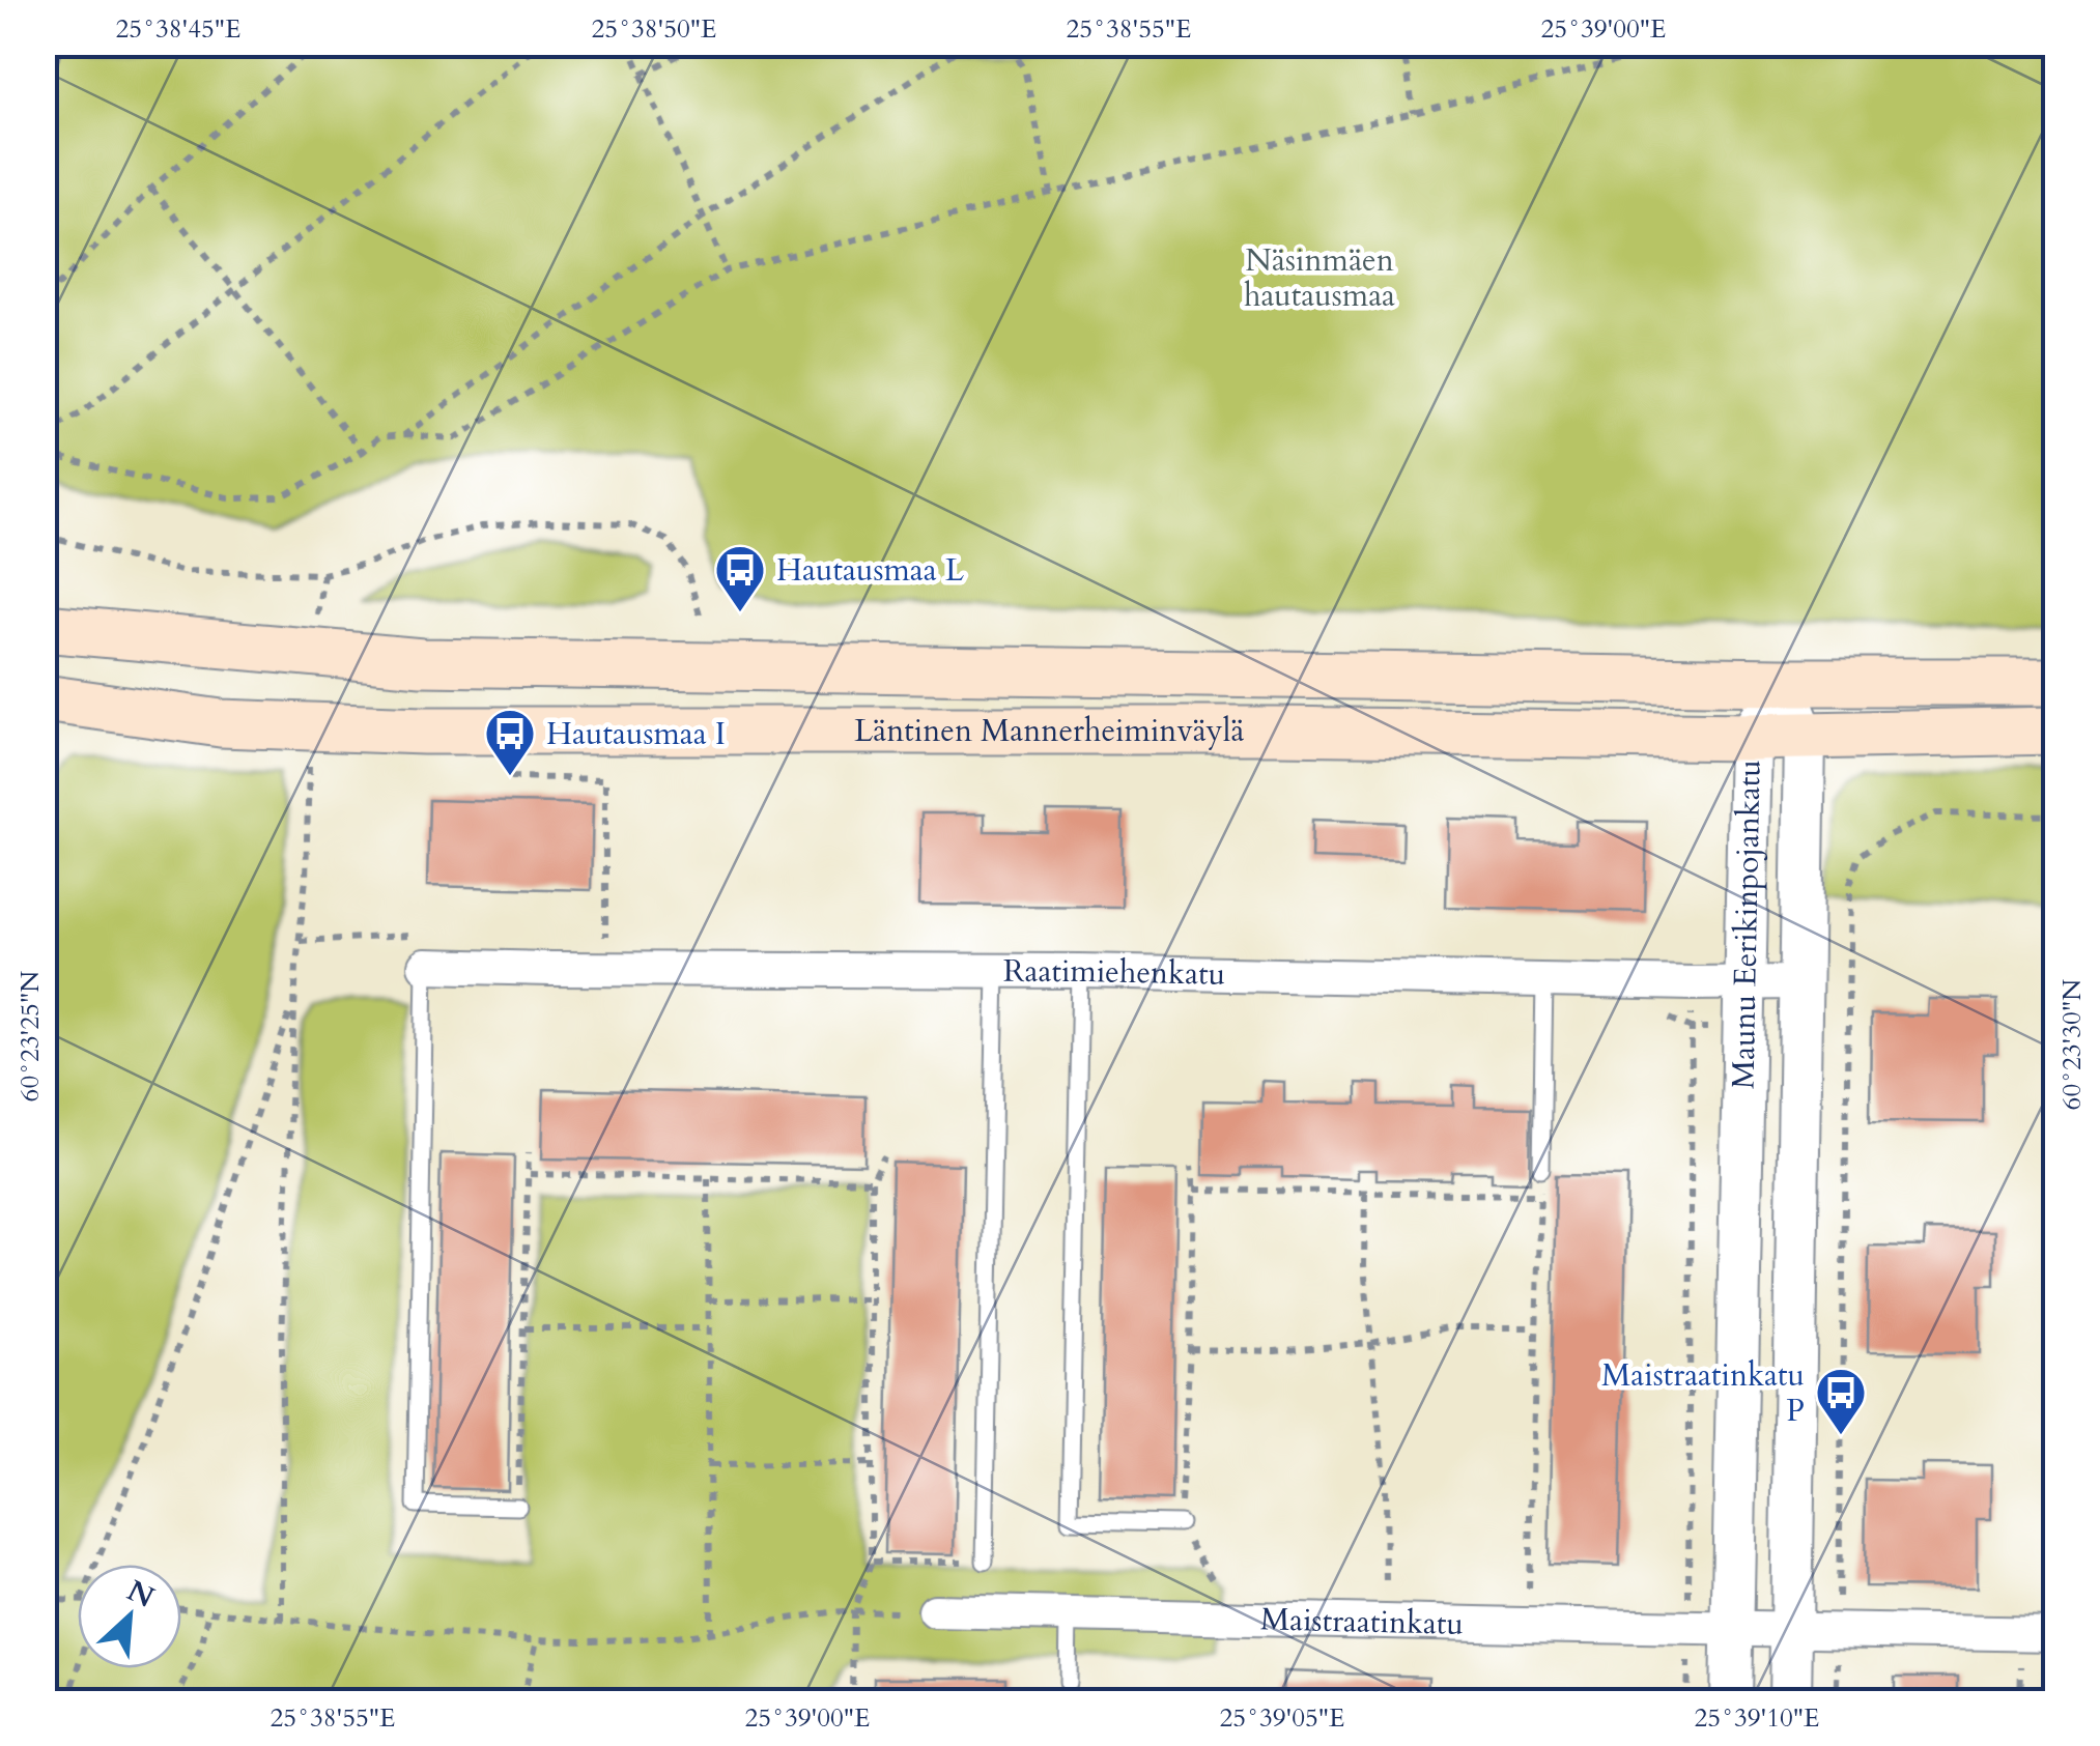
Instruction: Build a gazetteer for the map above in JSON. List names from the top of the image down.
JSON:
{
  "streets": {
    "main road": ["Läntinen Mannerheiminväylä"],
    "street": ["Maunu Eerikinpojankatu", "Raatimiehenkatu", "Maistraatinkatu"]
  },
  "crossings": [
    ["Läntinen Mannerheiminväylä", "Maunu Eerikinpojankatu"],
    ["Maunu Eerikinpojankatu", "Raatimiehenkatu"],
    ["Maunu Eerikinpojankatu", "Maistraatinkatu"]
  ],
  "parks": ["Näsinmäen hautausmaa"],
  "places": {
    "bus stop": ["Hautausmaa L", "Hautausmaa I", "Maistraatinkatu P"]
  },
  "north": "top right",
  "coordinates": [
    "25°38'45\"E",
    "25°38'50\"E",
    "25°38'55\"E",
    "25°39'00\"E",
    "60°23'25\"N",
    "60°23'30\"N",
    "25°39'05\"E",
    "25°39'10\"E"
  ]
}
